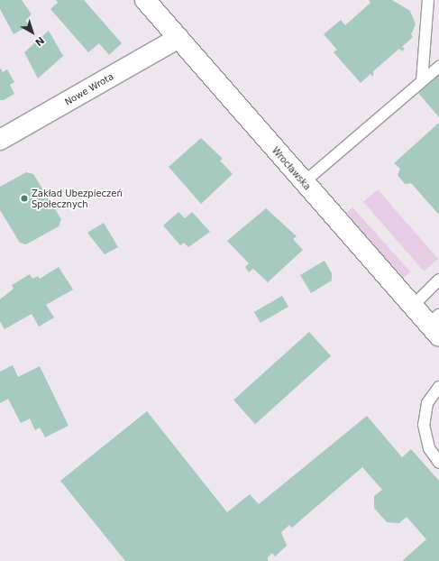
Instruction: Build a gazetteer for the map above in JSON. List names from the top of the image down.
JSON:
{
  "streets": {
    "street": ["Nowe Wrota", "Wrocławska"]
  },
  "crossings": [
    ["Nowe Wrota", "Wrocławska"]
  ],
  "places": ["Zakład Ubezpieczeń Społecznych"],
  "north": "bottom right"
}
